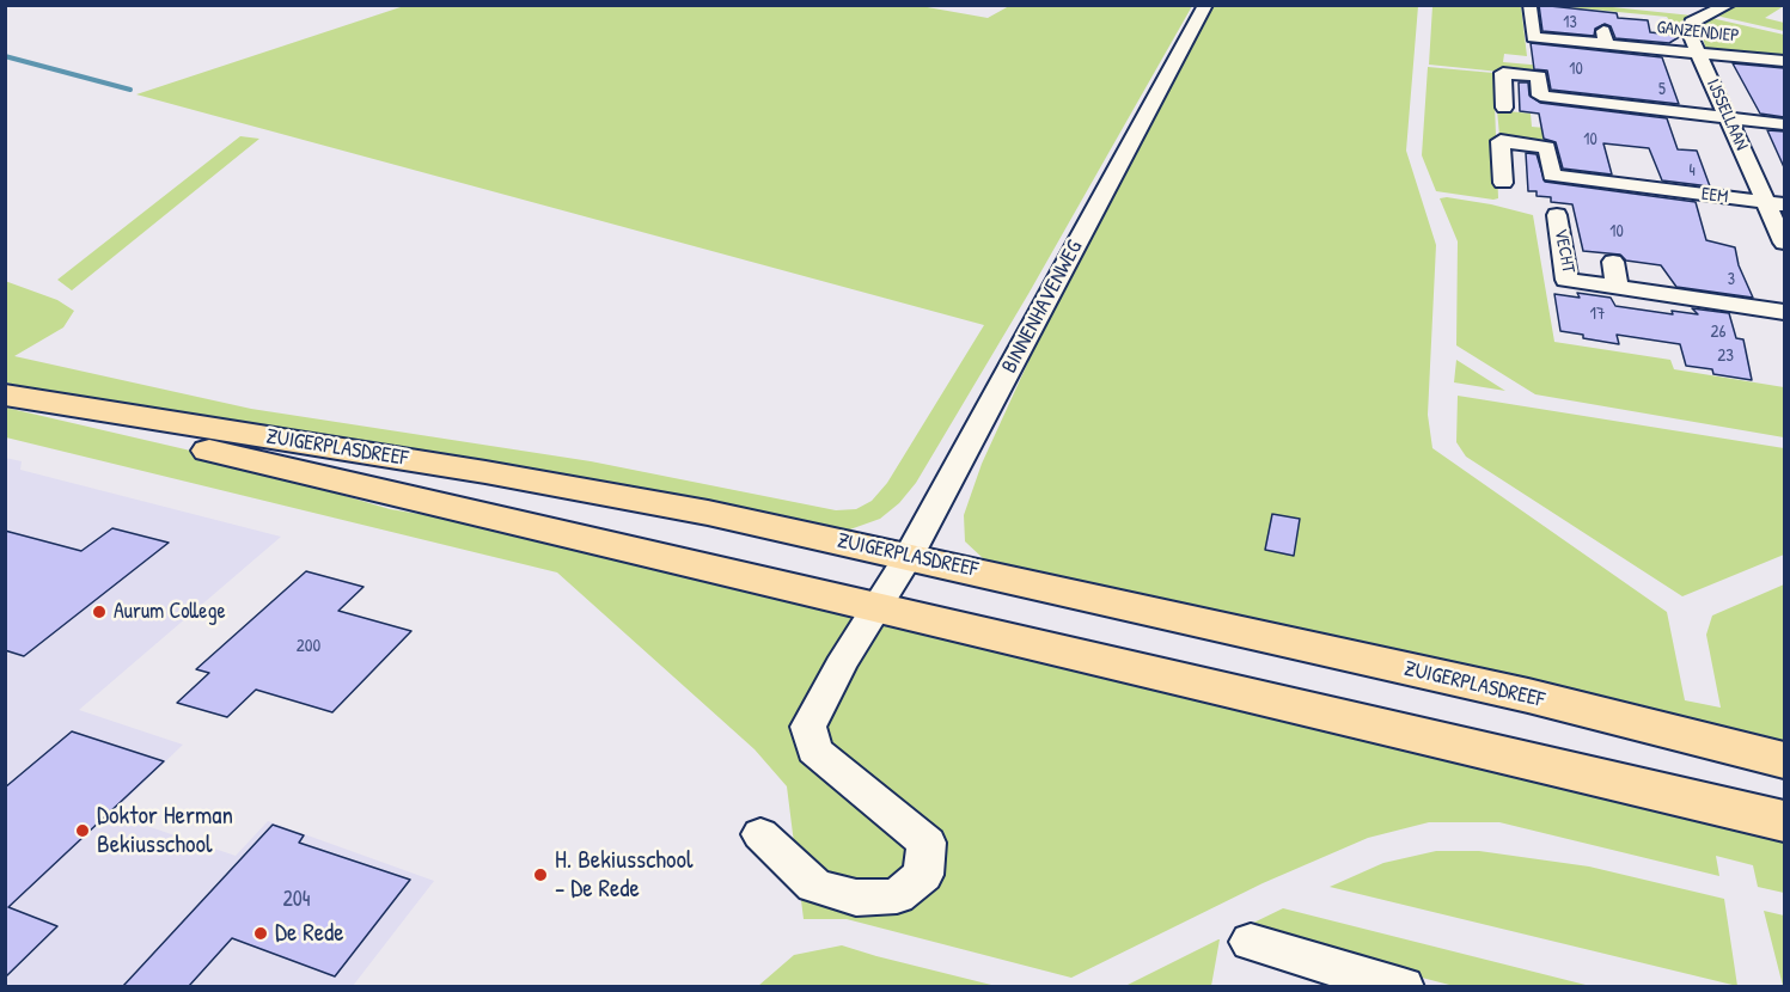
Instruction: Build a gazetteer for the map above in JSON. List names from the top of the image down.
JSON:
{
  "streets": {
    "main road": ["ZUIGERPLASDREEF"],
    "street": [
      "GANZENDIEP",
      "IJSSELLAAN",
      "EEM",
      "VECHT",
      "BINNENHAVENWEG"
    ]
  },
  "crossings": [
    ["GANZENDIEP", "IJSSELLAAN"],
    ["IJSSELLAAN", "EEM"],
    ["BINNENHAVENWEG", "ZUIGERPLASDREEF"]
  ],
  "places": [
    "Aurum College",
    "Doktor Herman Bekiusschool",
    "H. Bekiusschool - De Rede",
    "De Rede"
  ],
  "house_numbers": [
    "13",
    "10",
    "5",
    "10",
    "4",
    "10",
    "3",
    "17",
    "26",
    "23",
    "200",
    "204"
  ]
}
